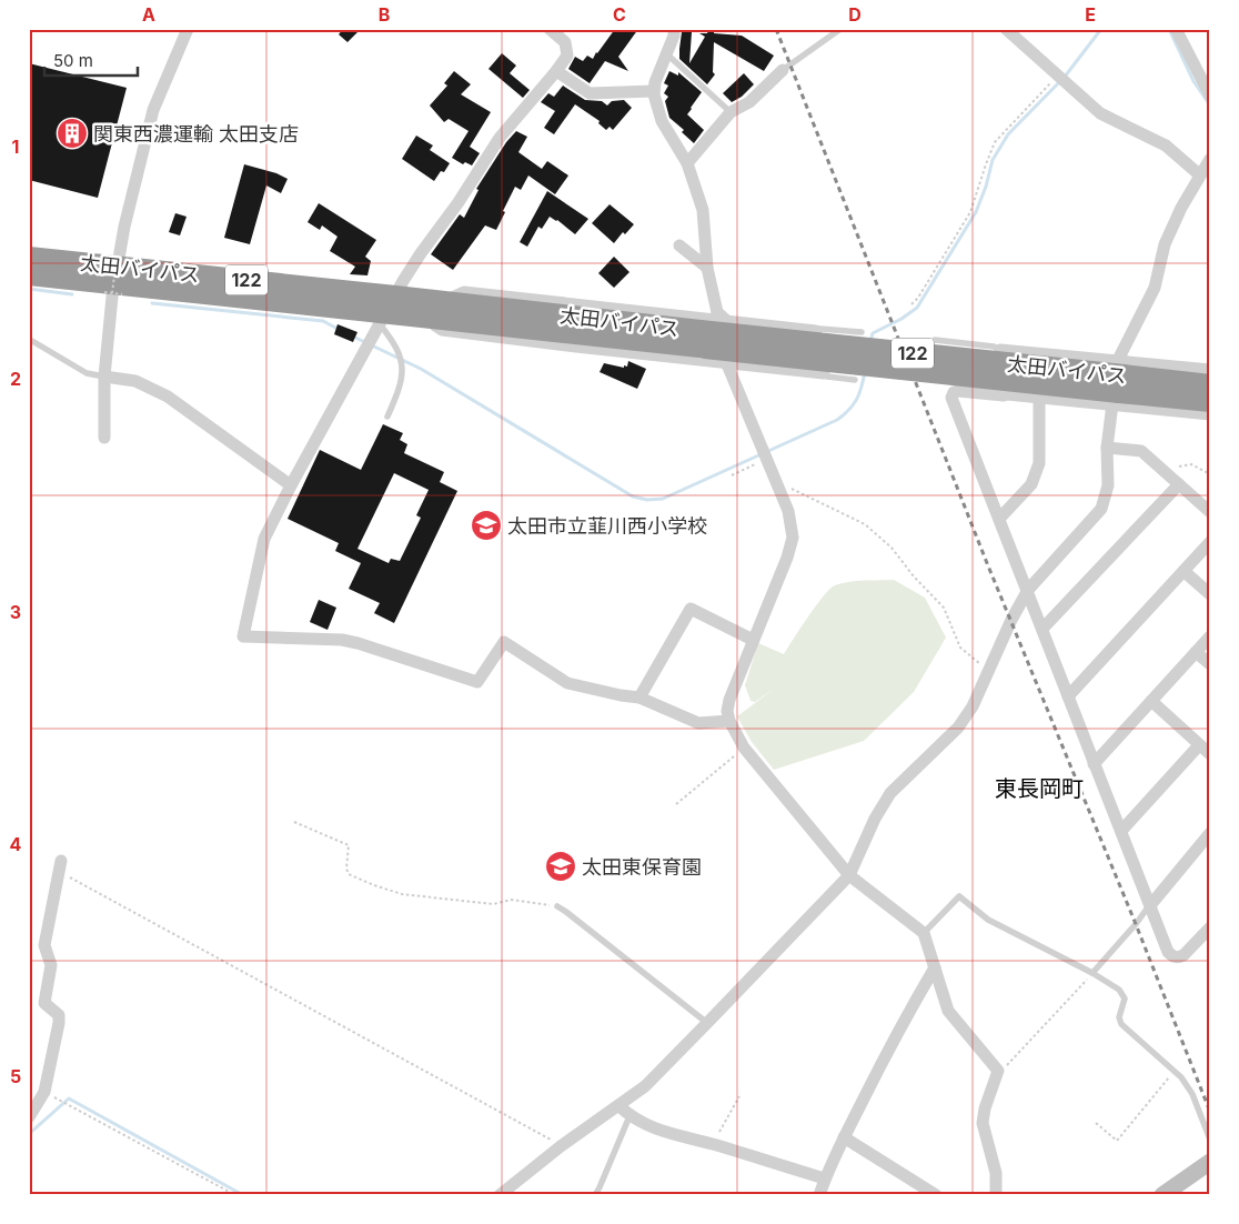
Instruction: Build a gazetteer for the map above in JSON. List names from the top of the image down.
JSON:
{
  "streets": {
    "highway": ["太田バイパス", "122"]
  },
  "districts": ["東長岡町"],
  "places": {
    "building": ["関東西濃運輸 太田支店"],
    "school or university": ["太田市立韮川西小学校", "太田東保育園"]
  },
  "scale_bar": "50 m",
  "grid": {
    "columns": [
      "A",
      "B",
      "C",
      "D",
      "E"
    ],
    "rows": [
      "1",
      "2",
      "3",
      "4",
      "5"
    ]
  }
}
